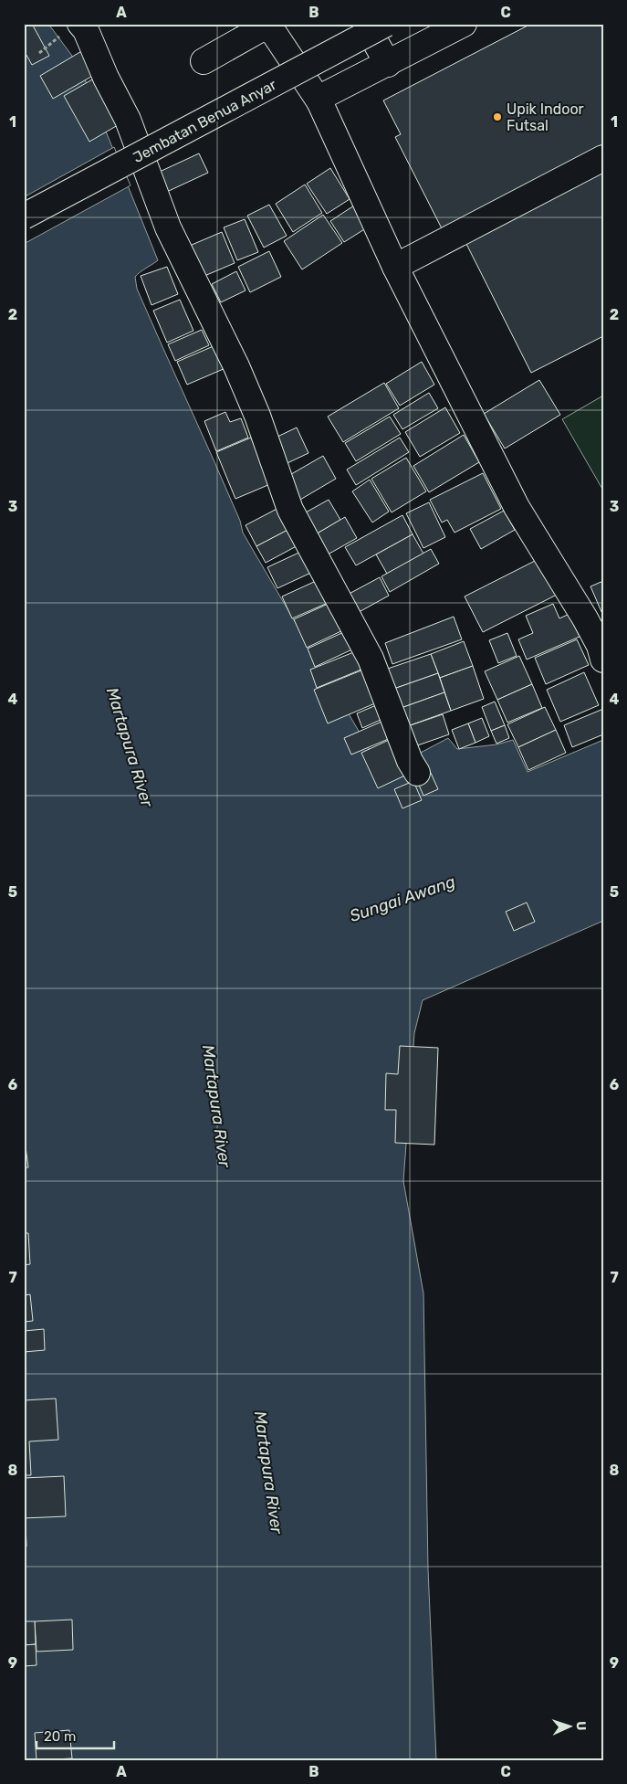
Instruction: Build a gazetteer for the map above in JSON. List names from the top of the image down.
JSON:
{
  "streets": {
    "street": ["Jembatan Benua Anyar"]
  },
  "water": ["Martapura River", "Sungai Awang"],
  "places": ["Upik Indoor Futsal"],
  "scale_bar": "20 m",
  "north": "right",
  "grid": {
    "columns": ["A", "B", "C"],
    "rows": [
      "1",
      "2",
      "3",
      "4",
      "5",
      "6",
      "7",
      "8",
      "9"
    ]
  }
}
